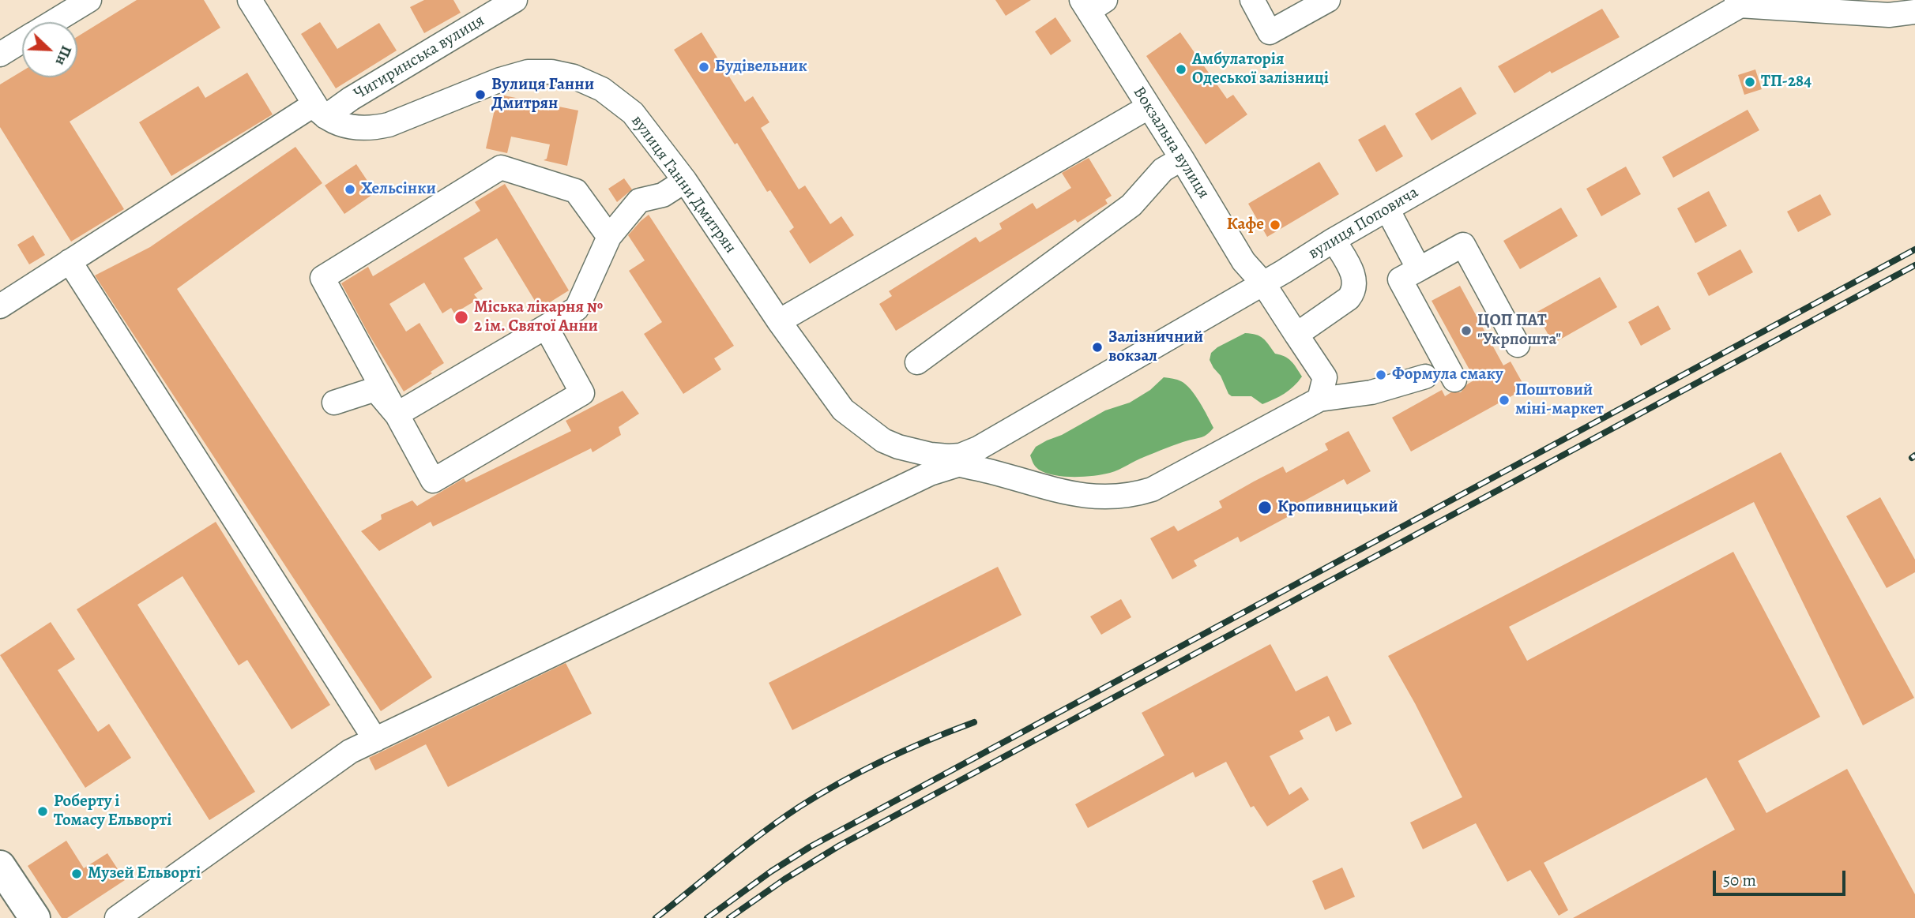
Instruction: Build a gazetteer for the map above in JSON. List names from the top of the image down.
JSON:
{
  "streets": {
    "street": [
      "Чигиринська вулиця",
      "Вокзальна вулиця",
      "вулиця Ганни Дмитрян",
      "вулиця Поповича"
    ]
  },
  "crossings": [
    ["Чигиринська вулиця", "вулиця Ганни Дмитрян"],
    ["Вокзальна вулиця", "вулиця Поповича"],
    ["вулиця Ганни Дмитрян", "вулиця Поповича"]
  ],
  "places": [
    "Будівельник",
    "Амбулаторія Одеської залізниці",
    "ТП-284",
    "Вулиця Ганни Дмитрян",
    "Хельсінки",
    "Кафе",
    "Міська лікарня № 2 ім. Святої Анни",
    "ЦОП ПАТ \"Укрпошта\"",
    "Залізничний вокзал",
    "Формула смаку",
    "Поштовий міні-маркет",
    "Кропивницький",
    "Роберту і Томасу Ельворті",
    "Музей Ельворті"
  ],
  "scale_bar": "50 m",
  "north": "bottom right"
}
